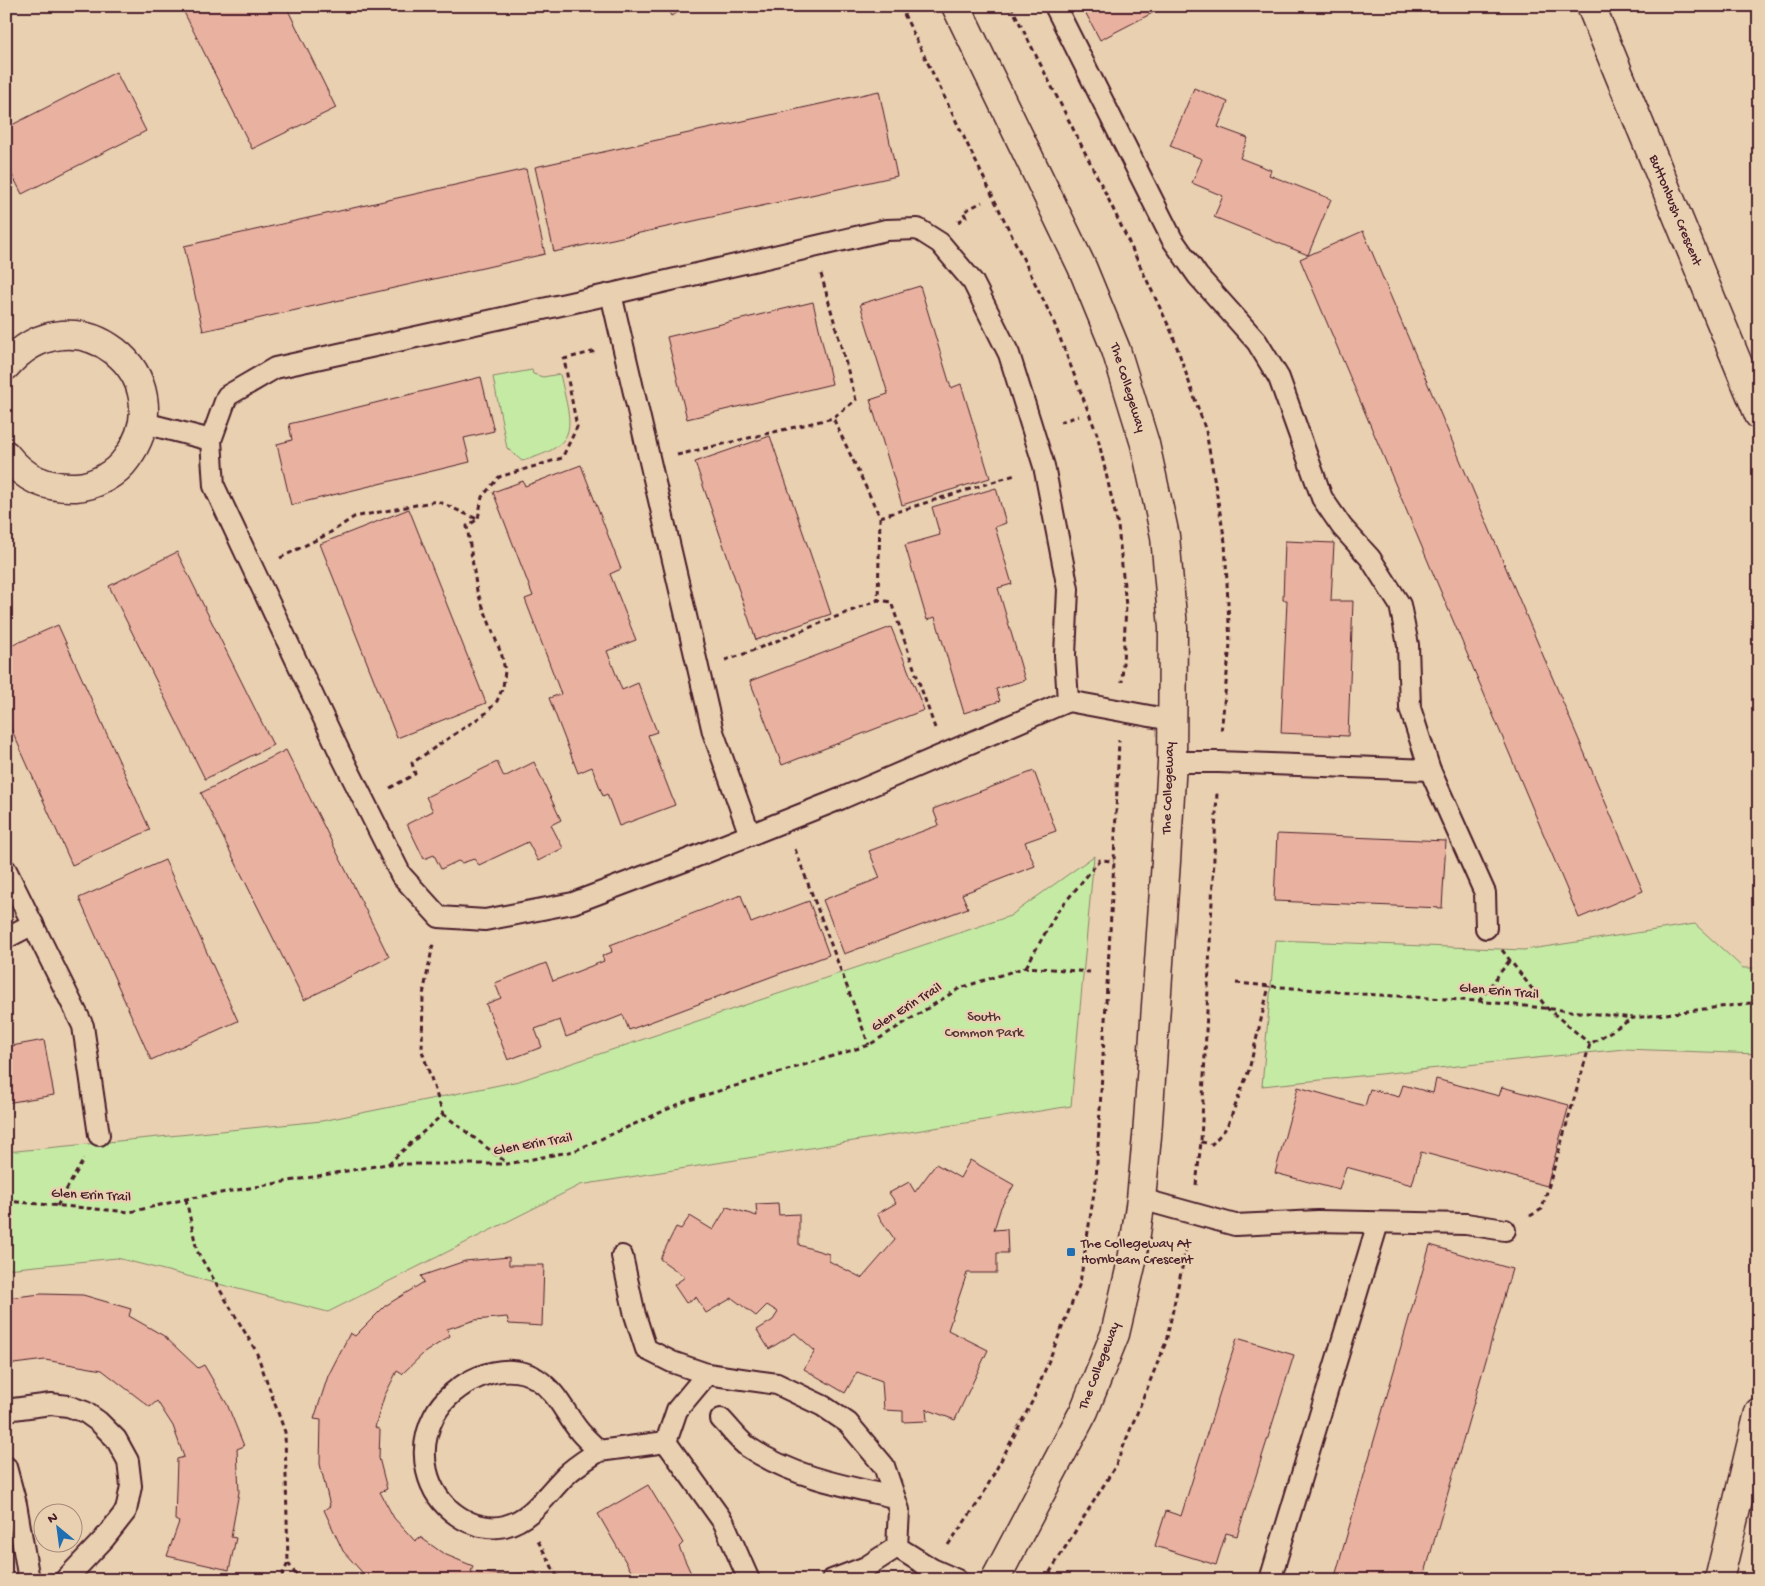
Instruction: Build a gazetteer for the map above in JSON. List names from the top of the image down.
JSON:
{
  "streets": {
    "street": ["Buttonbush Crescent", "The Collegeway"],
    "path": ["Glen Erin Trail"]
  },
  "parks": ["South Common Park"],
  "places": {
    "transit": ["The Collegeway At Hornbeam Crescent"]
  },
  "north": "top left"
}
